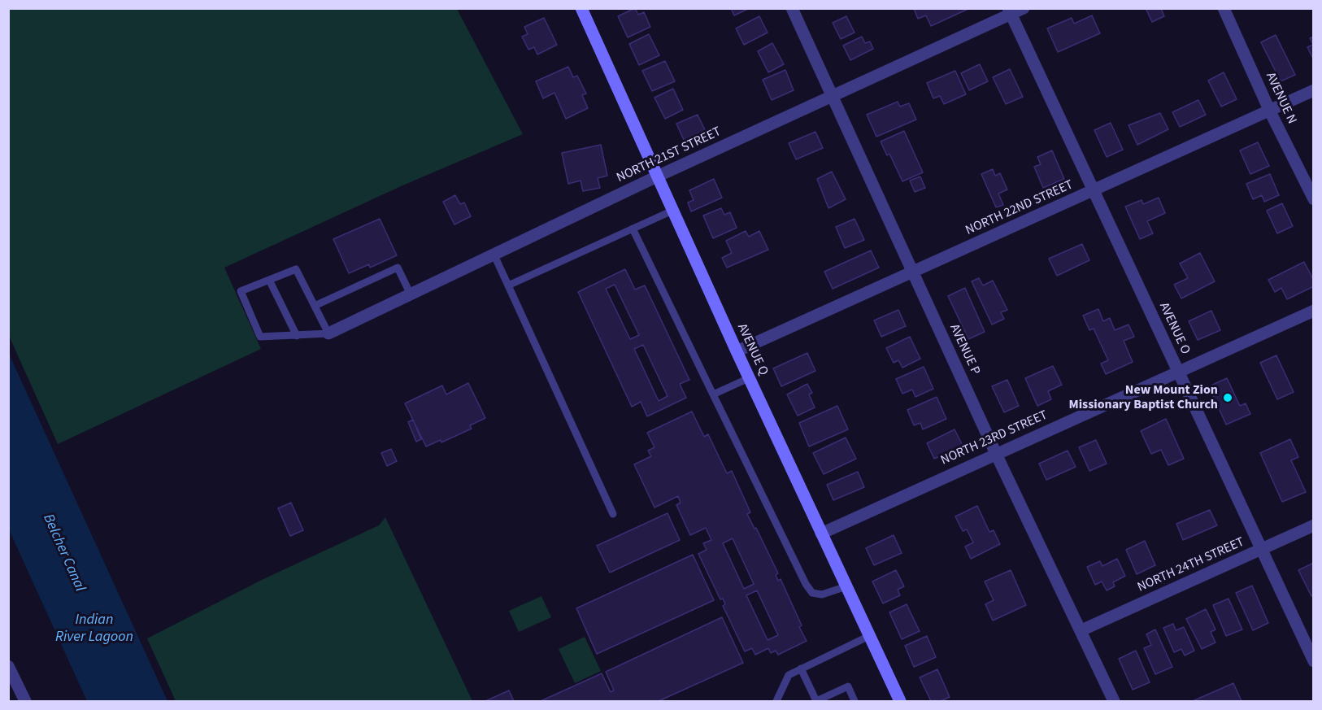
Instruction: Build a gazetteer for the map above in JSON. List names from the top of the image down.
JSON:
{
  "streets": {
    "street": [
      "AVENUE N",
      "NORTH 21ST STREET",
      "NORTH 22ND STREET",
      "AVENUE O",
      "AVENUE Q",
      "AVENUE P",
      "NORTH 23RD STREET",
      "NORTH 24TH STREET"
    ]
  },
  "crossings": [
    ["AVENUE N", "NORTH 22ND STREET"],
    ["NORTH 21ST STREET", "AVENUE O"],
    ["NORTH 21ST STREET", "AVENUE Q"],
    ["NORTH 21ST STREET", "AVENUE P"],
    ["NORTH 22ND STREET", "AVENUE O"],
    ["NORTH 22ND STREET", "AVENUE Q"],
    ["NORTH 22ND STREET", "AVENUE P"],
    ["AVENUE O", "NORTH 23RD STREET"],
    ["AVENUE O", "NORTH 24TH STREET"],
    ["AVENUE Q", "NORTH 23RD STREET"],
    ["AVENUE P", "NORTH 23RD STREET"],
    ["AVENUE P", "NORTH 24TH STREET"]
  ],
  "water": ["Belcher Canal", "Indian River Lagoon"],
  "places": ["New Mount Zion Missionary Baptist Church"]
}
